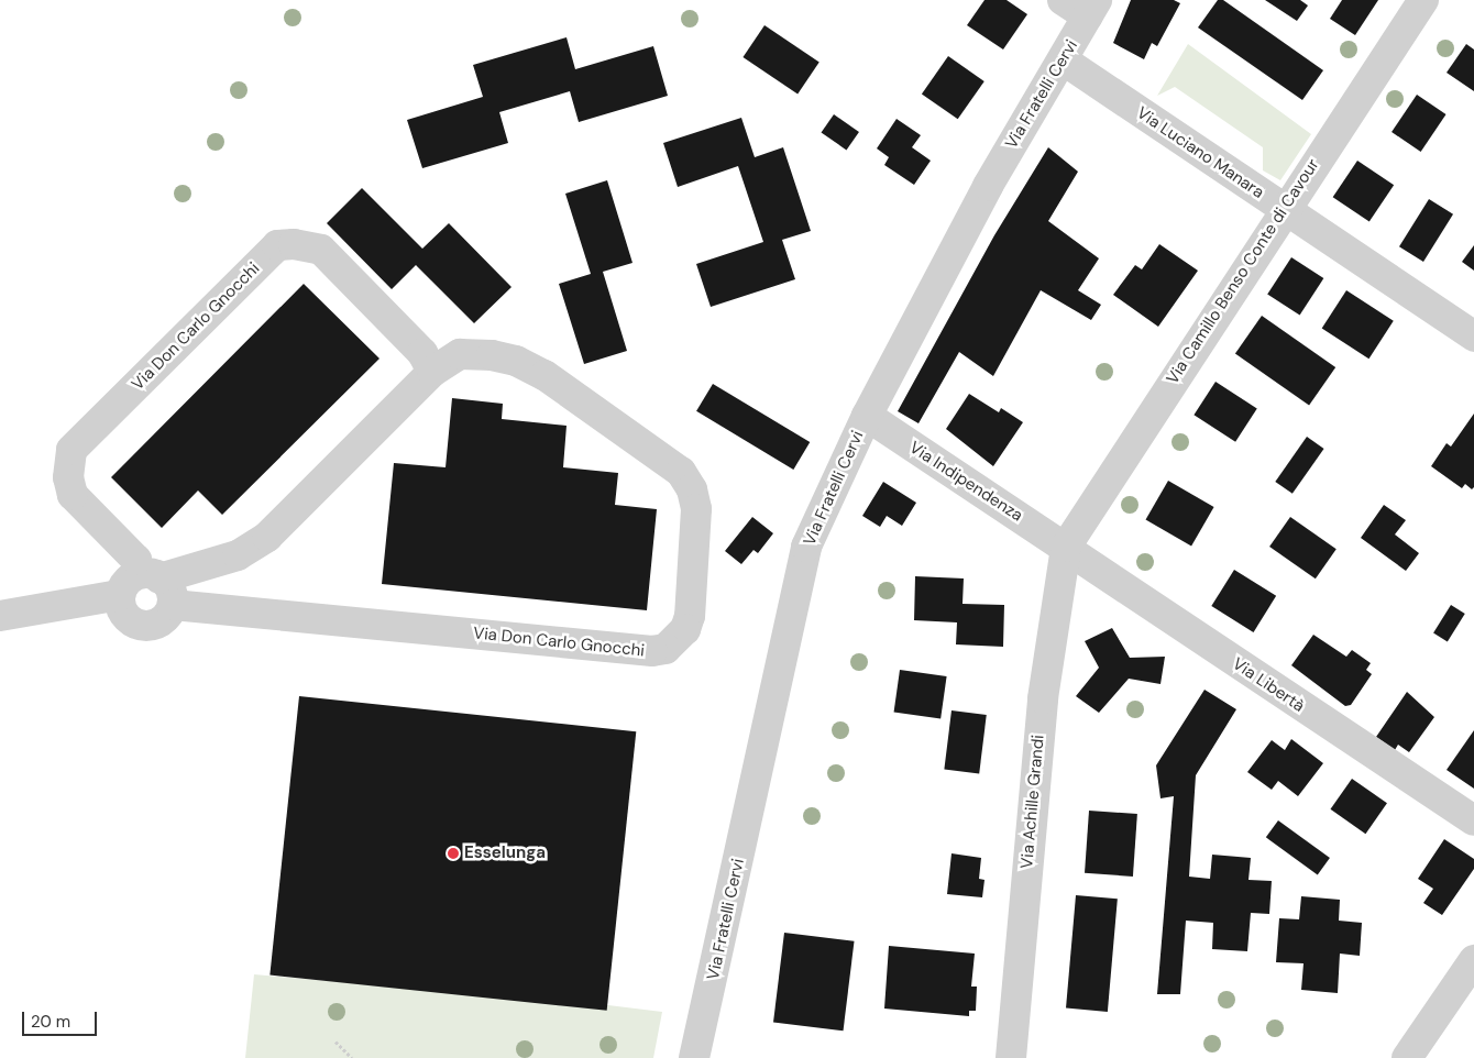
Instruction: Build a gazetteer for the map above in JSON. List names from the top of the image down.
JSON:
{
  "streets": {
    "street": [
      "Via Fratelli Cervi",
      "Via Luciano Manara",
      "Via Camillo Benso Conte di Cavour",
      "Via Don Carlo Gnocchi",
      "Via Indipendenza",
      "Via Libertà",
      "Via Achille Grandi"
    ]
  },
  "crossings": [
    ["Via Fratelli Cervi", "Via Luciano Manara"],
    ["Via Fratelli Cervi", "Via Indipendenza"],
    ["Via Luciano Manara", "Via Camillo Benso Conte di Cavour"],
    ["Via Camillo Benso Conte di Cavour", "Via Indipendenza"],
    ["Via Camillo Benso Conte di Cavour", "Via Libertà"],
    ["Via Camillo Benso Conte di Cavour", "Via Achille Grandi"],
    ["Via Indipendenza", "Via Libertà"],
    ["Via Indipendenza", "Via Achille Grandi"],
    ["Via Libertà", "Via Achille Grandi"]
  ],
  "places": ["Esselunga"],
  "scale_bar": "20 m"
}
